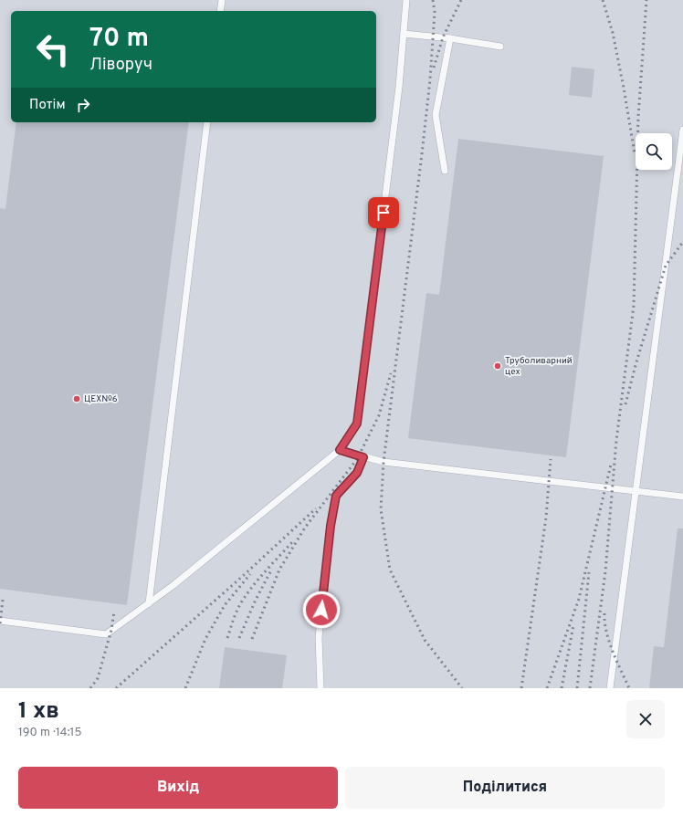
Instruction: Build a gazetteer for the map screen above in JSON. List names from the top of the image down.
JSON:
{
  "places": ["Труболиварний цех", "ЦЕХ№6"],
  "page": {
    "turn": ["70 m", "Ліворуч"],
    "then": "Потім",
    "heading": ["1 хв", "190 m · 14:15"],
    "buttons": ["Вихід", "Поділитися"]
  }
}
